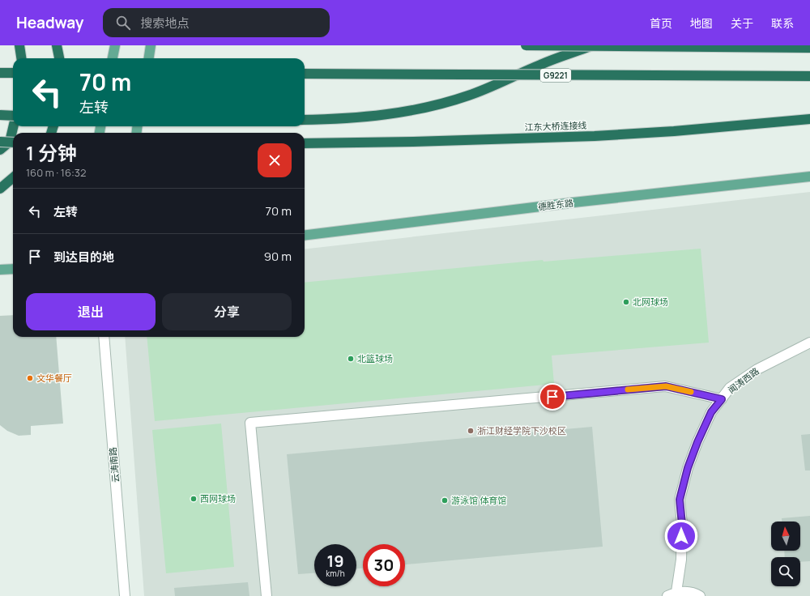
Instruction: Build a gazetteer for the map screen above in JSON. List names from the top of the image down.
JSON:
{
  "streets": {
    "highway": ["G9221", "江东大桥连接线"],
    "main road": ["德胜东路"],
    "street": ["闻涛西路", "云涛南路"]
  },
  "places": [
    "北网球场",
    "北篮球场",
    "文华餐厅",
    "浙江财经学院下沙校区",
    "西网球场",
    "游泳馆 体育馆"
  ],
  "north": "top",
  "page": {
    "header": "Headway",
    "search": "搜索地点",
    "nav": [
      "首页",
      "地图",
      "关于",
      "联系"
    ],
    "turn": ["70 m", "左转"],
    "heading": ["1 分钟", "160 m · 16:32"],
    "list": [
      {
        "name": "左转",
        "value": "70 m"
      },
      {
        "name": "到达目的地",
        "value": "90 m"
      }
    ],
    "buttons": ["退出", "分享"],
    "speed": "19 km/h",
    "limit": "30"
  }
}
